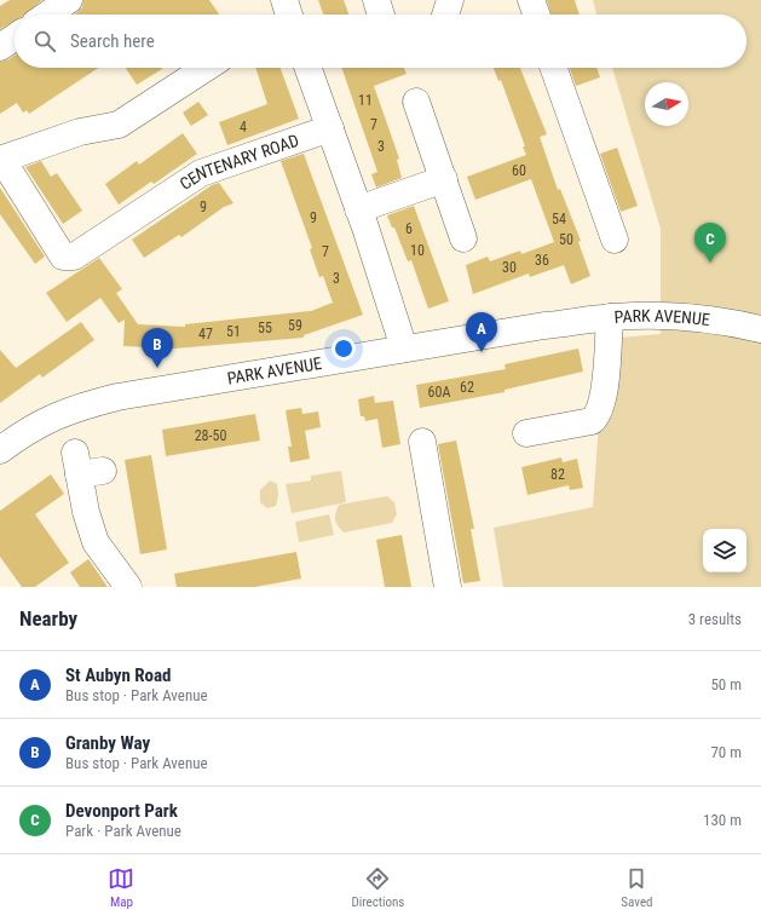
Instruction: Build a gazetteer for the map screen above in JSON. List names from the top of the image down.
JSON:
{
  "streets": {
    "street": ["CENTENARY ROAD", "PARK AVENUE"]
  },
  "house_numbers": [
    "11",
    "7",
    "4",
    "3",
    "60",
    "9",
    "9",
    "54",
    "6",
    "50",
    "10",
    "7",
    "36",
    "30",
    "3",
    "59",
    "55",
    "51",
    "47",
    "62",
    "60A",
    "28-50",
    "82"
  ],
  "north": "right",
  "page": {
    "search": "Search here",
    "pins": ["C", "A", "B"],
    "heading": ["Nearby", "3 results"],
    "list": [
      {
        "mark": "A",
        "name": "St Aubyn Road",
        "note": "Bus stop · Park Avenue",
        "value": "50 m"
      },
      {
        "mark": "B",
        "name": "Granby Way",
        "note": "Bus stop · Park Avenue",
        "value": "70 m"
      },
      {
        "mark": "C",
        "name": "Devonport Park",
        "note": "Park · Park Avenue",
        "value": "130 m"
      }
    ],
    "nav": ["Map", "Directions", "Saved"]
  }
}
